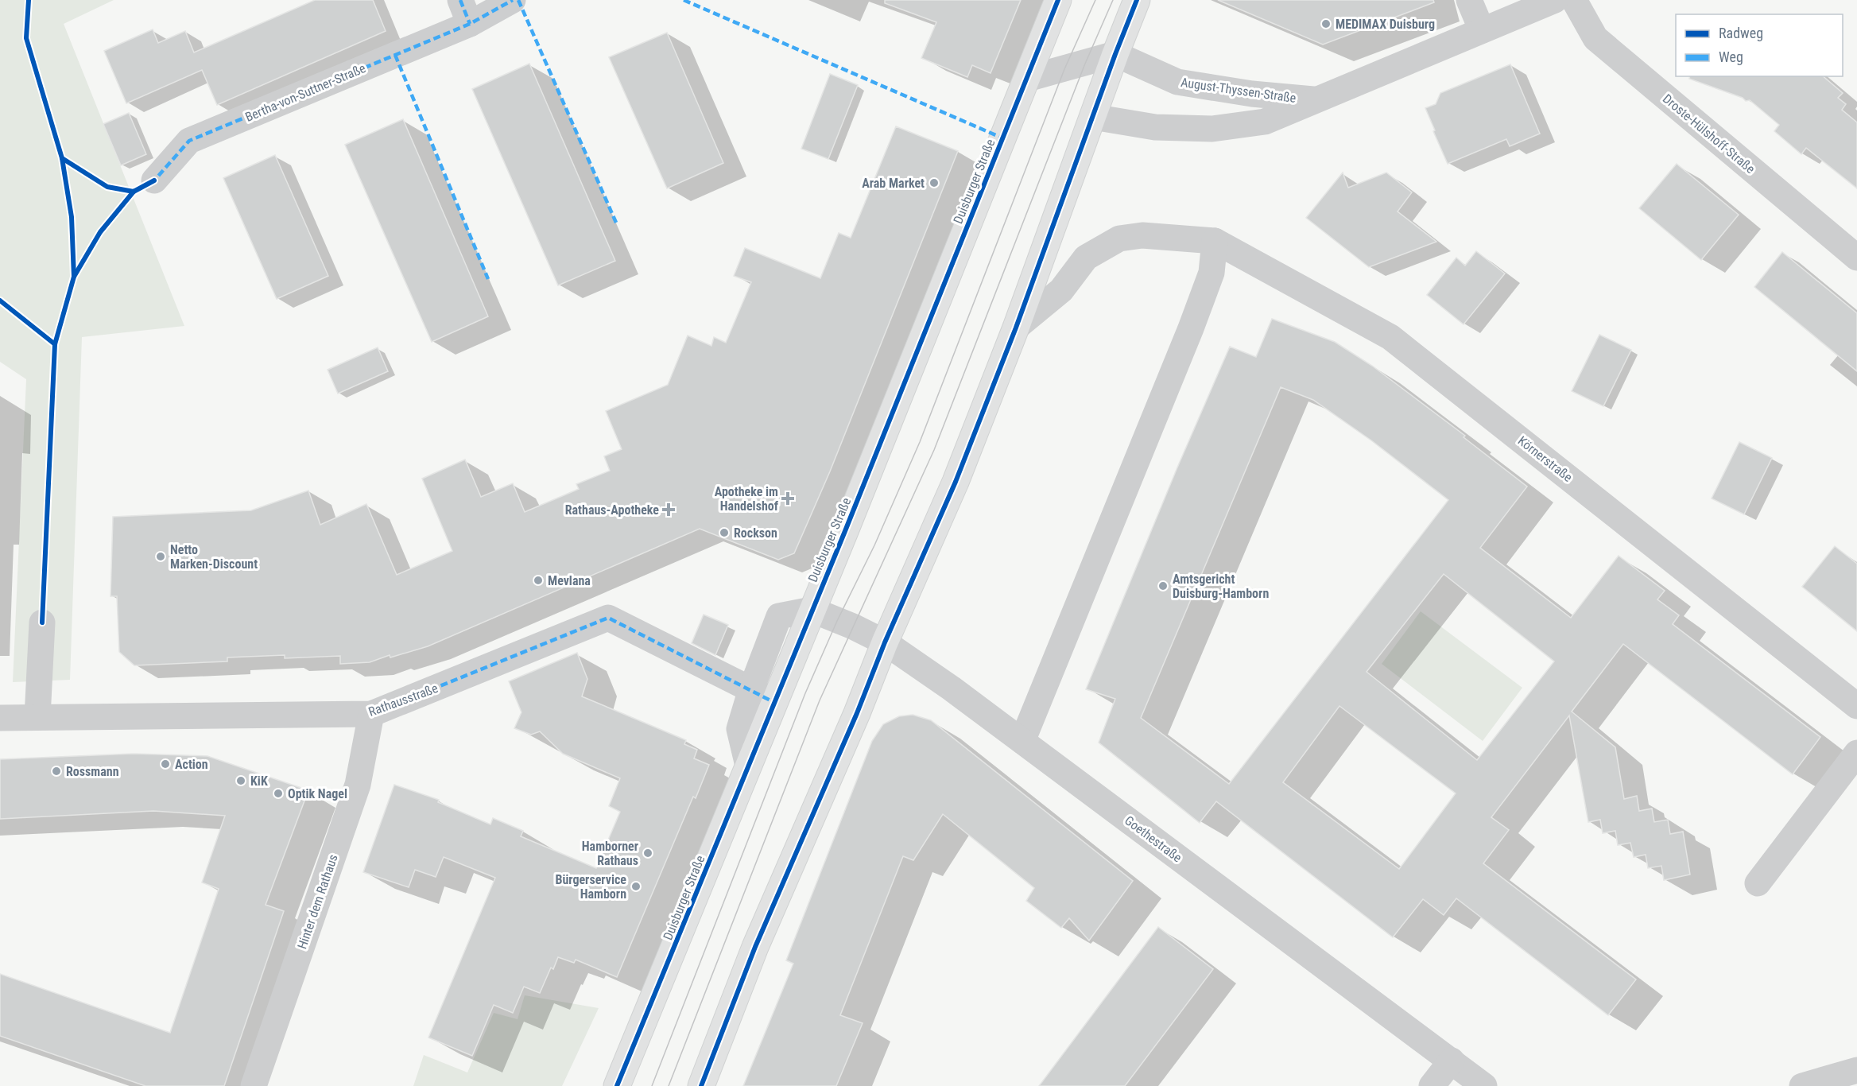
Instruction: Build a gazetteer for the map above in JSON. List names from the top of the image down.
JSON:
{
  "streets": {
    "main road": ["Duisburger Straße"],
    "street": [
      "August-Thyssen-Straße",
      "Bertha-von-Suttner-Straße",
      "Droste-Hülshoff-Straße",
      "Körnerstraße",
      "Rathausstraße",
      "Goethestraße",
      "Hinter dem Rathaus"
    ]
  },
  "crossings": [
    ["Duisburger Straße", "Rathausstraße"],
    ["Duisburger Straße", "Goethestraße"],
    ["Rathausstraße", "Hinter dem Rathaus"]
  ],
  "places": {
    "other": [
      "MEDIMAX Duisburg",
      "Arab Market",
      "Rockson",
      "Netto Marken-Discount",
      "Mevlana",
      "Amtsgericht Duisburg-Hamborn",
      "Action",
      "Rossmann",
      "KiK",
      "Optik Nagel",
      "Hamborner Rathaus",
      "Bürgerservice Hamborn"
    ],
    "health": ["Apotheke im Handelshof", "Rathaus-Apotheke"]
  },
  "legend": ["Radweg", "Weg"]
}
